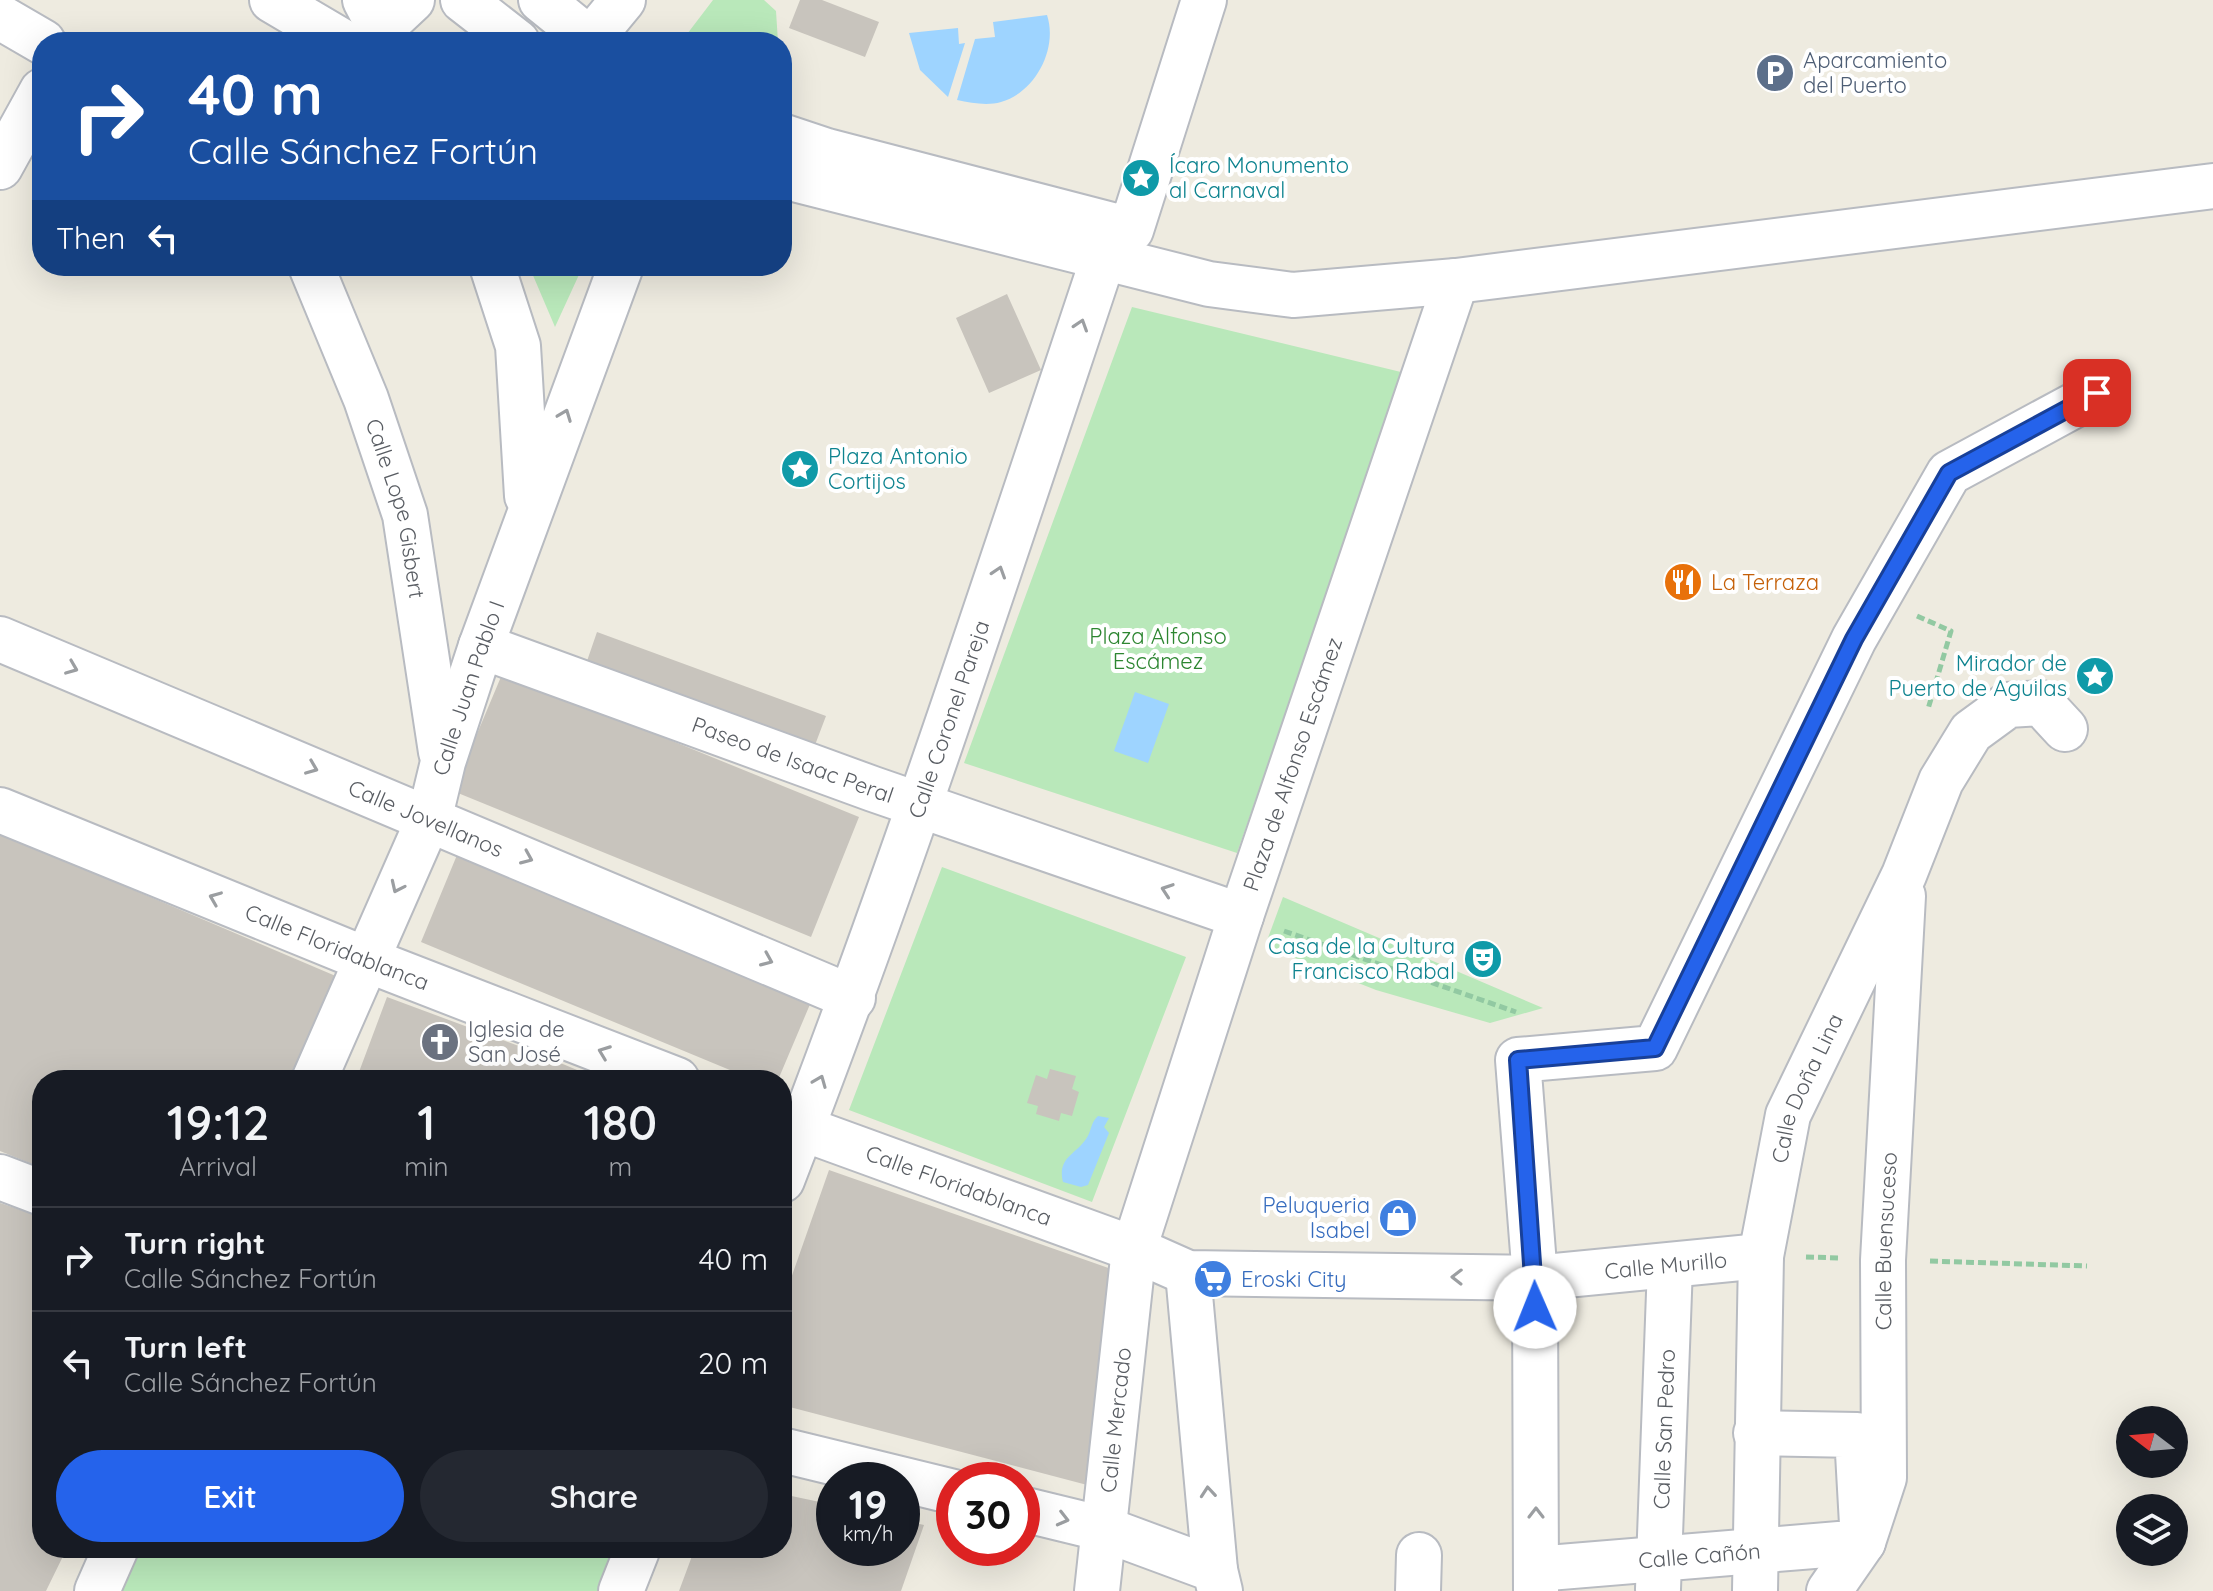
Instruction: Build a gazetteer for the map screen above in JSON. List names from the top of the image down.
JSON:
{
  "streets": {
    "street": [
      "Calle Lope Gisbert",
      "Calle Juan Pablo I",
      "Calle Coronel Pareja",
      "Paseo de Isaac Peral",
      "Plaza de Alfonso Escámez",
      "Calle Jovellanos",
      "Calle Floridablanca",
      "Calle Doña Lina",
      "Calle Buensuceso",
      "Calle Murillo",
      "Calle Mercado",
      "Calle San Pedro",
      "Calle Cañón"
    ]
  },
  "crossings": [
    ["Calle Lope Gisbert", "Calle Juan Pablo I"],
    ["Calle Juan Pablo I", "Paseo de Isaac Peral"],
    ["Calle Juan Pablo I", "Calle Jovellanos"],
    ["Calle Juan Pablo I", "Calle Floridablanca"],
    ["Calle Coronel Pareja", "Paseo de Isaac Peral"],
    ["Calle Coronel Pareja", "Calle Jovellanos"],
    ["Calle Coronel Pareja", "Calle Floridablanca"],
    ["Paseo de Isaac Peral", "Plaza de Alfonso Escámez"],
    ["Plaza de Alfonso Escámez", "Calle Floridablanca"],
    ["Plaza de Alfonso Escámez", "Calle Mercado"],
    ["Calle Floridablanca", "Calle Murillo"],
    ["Calle Floridablanca", "Calle Mercado"],
    ["Calle Doña Lina", "Calle Buensuceso"],
    ["Calle Doña Lina", "Calle Murillo"],
    ["Calle Doña Lina", "Calle Cañón"],
    ["Calle Buensuceso", "Calle Cañón"],
    ["Calle Murillo", "Calle San Pedro"],
    ["Calle San Pedro", "Calle Cañón"]
  ],
  "one_way": [
    "Calle Coronel Pareja",
    "Paseo de Isaac Peral",
    "Calle Jovellanos",
    "Calle Floridablanca",
    "Calle Murillo"
  ],
  "parks": ["Plaza Alfonso Escámez"],
  "places": {
    "parking": ["Aparcamiento del Puerto"],
    "place": ["Ícaro Monumento al Carnaval", "Plaza Antonio Cortijos", "Mirador de Puerto de Aguilas"],
    "restaurant": ["La Terraza"],
    "theatre": ["Casa de la Cultura Francisco Rabal"],
    "church": ["Iglesia de San José"],
    "shop": ["Peluqueria Isabel"],
    "supermarket": ["Eroski City"]
  },
  "north": "left",
  "page": {
    "turn": ["40 m", "Calle Sánchez Fortún"],
    "then": "Then",
    "eta": [
      "19:12",
      "Arrival",
      "1",
      "min",
      "180",
      "m"
    ],
    "list": [
      {
        "name": "Turn right",
        "note": "Calle Sánchez Fortún",
        "value": "40 m"
      },
      {
        "name": "Turn left",
        "note": "Calle Sánchez Fortún",
        "value": "20 m"
      }
    ],
    "buttons": ["Exit", "Share"],
    "speed": "19 km/h",
    "limit": "30"
  }
}
